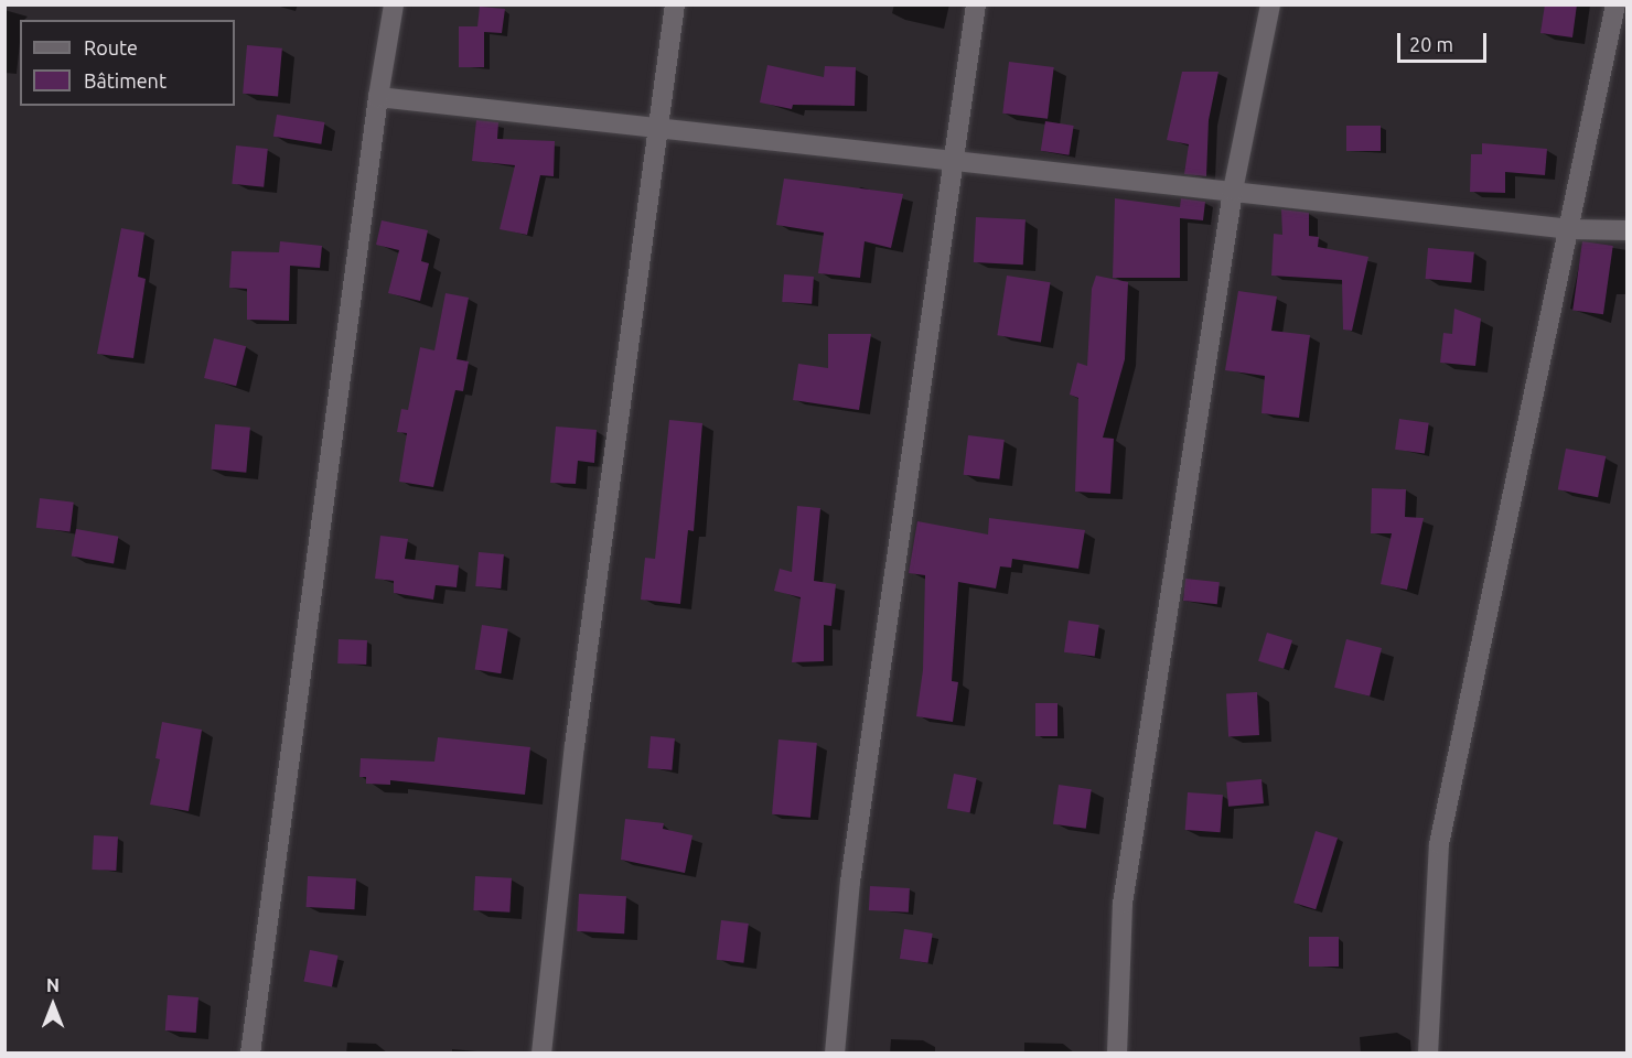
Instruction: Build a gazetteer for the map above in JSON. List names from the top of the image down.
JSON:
{
  "legend": ["Route", "Bâtiment"],
  "scale_bar": "20 m",
  "north": "top"
}
